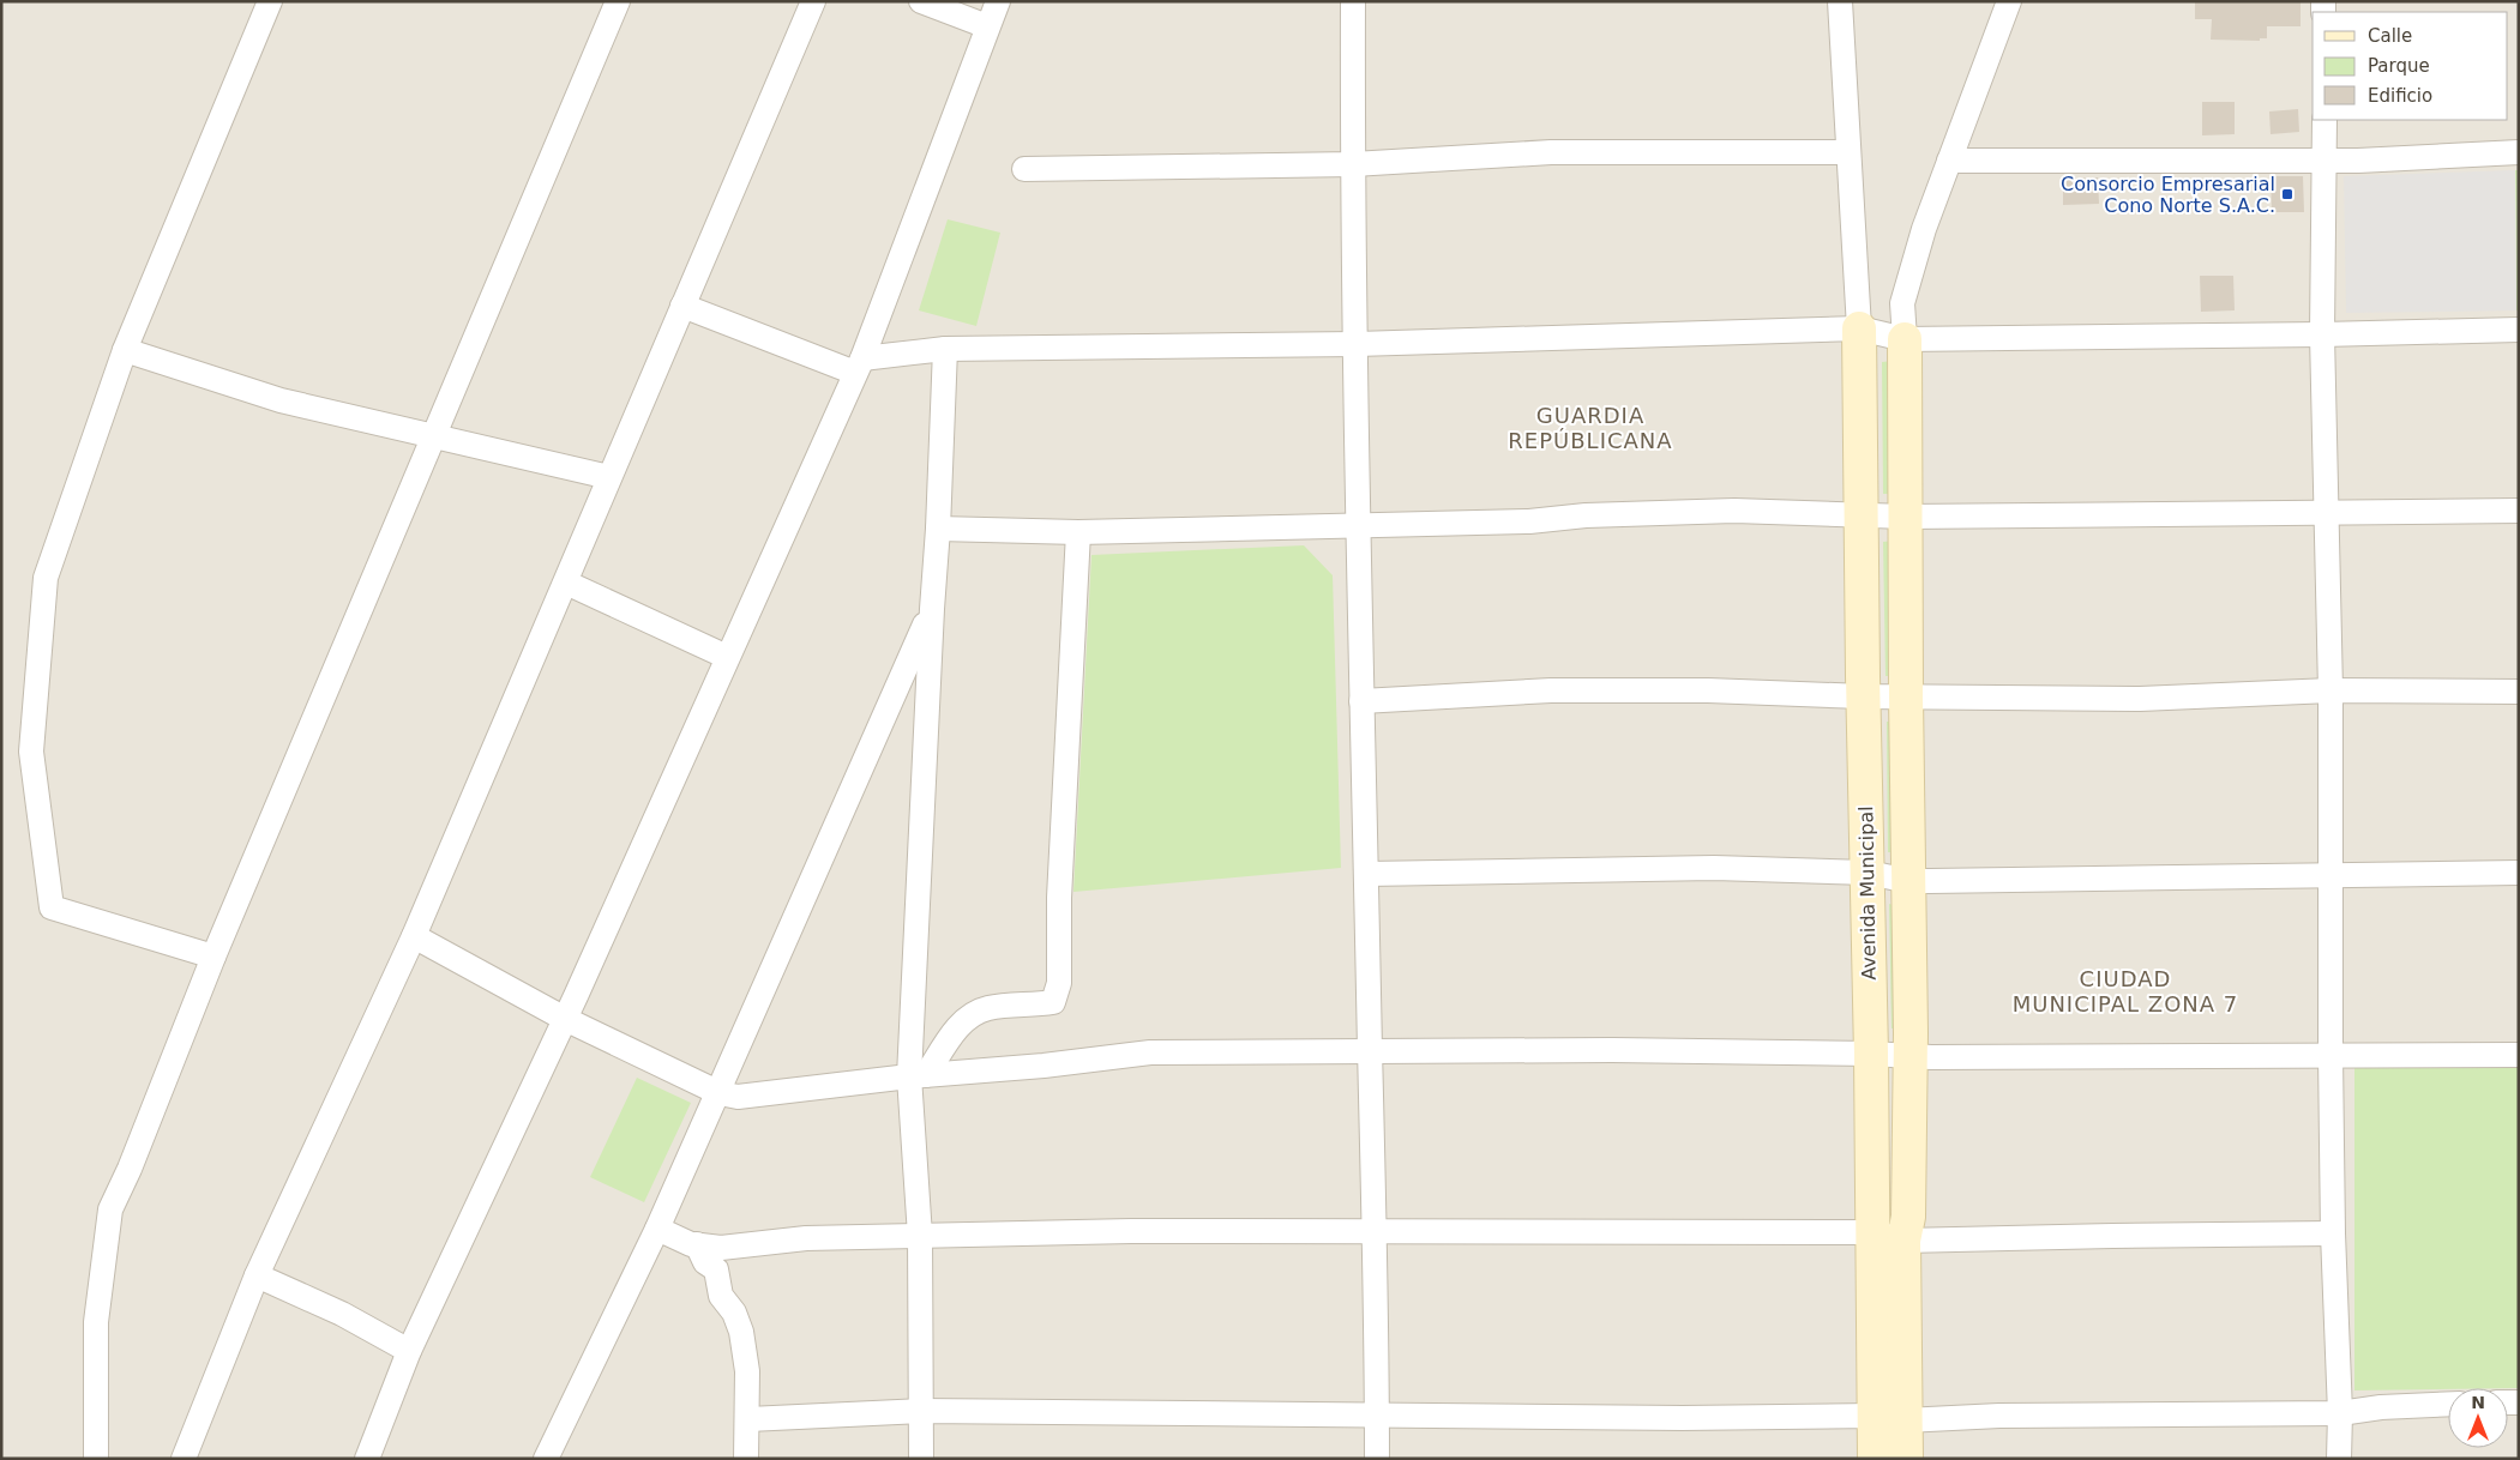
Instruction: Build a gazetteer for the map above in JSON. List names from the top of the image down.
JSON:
{
  "streets": {
    "street": ["Avenida Municipal"]
  },
  "districts": ["GUARDIA REPÚBLICANA", "CIUDAD MUNICIPAL ZONA 7"],
  "places": {
    "transit": ["Consorcio Empresarial Cono Norte S.A.C."]
  },
  "legend": ["Calle", "Parque", "Edificio"],
  "north": "top"
}
